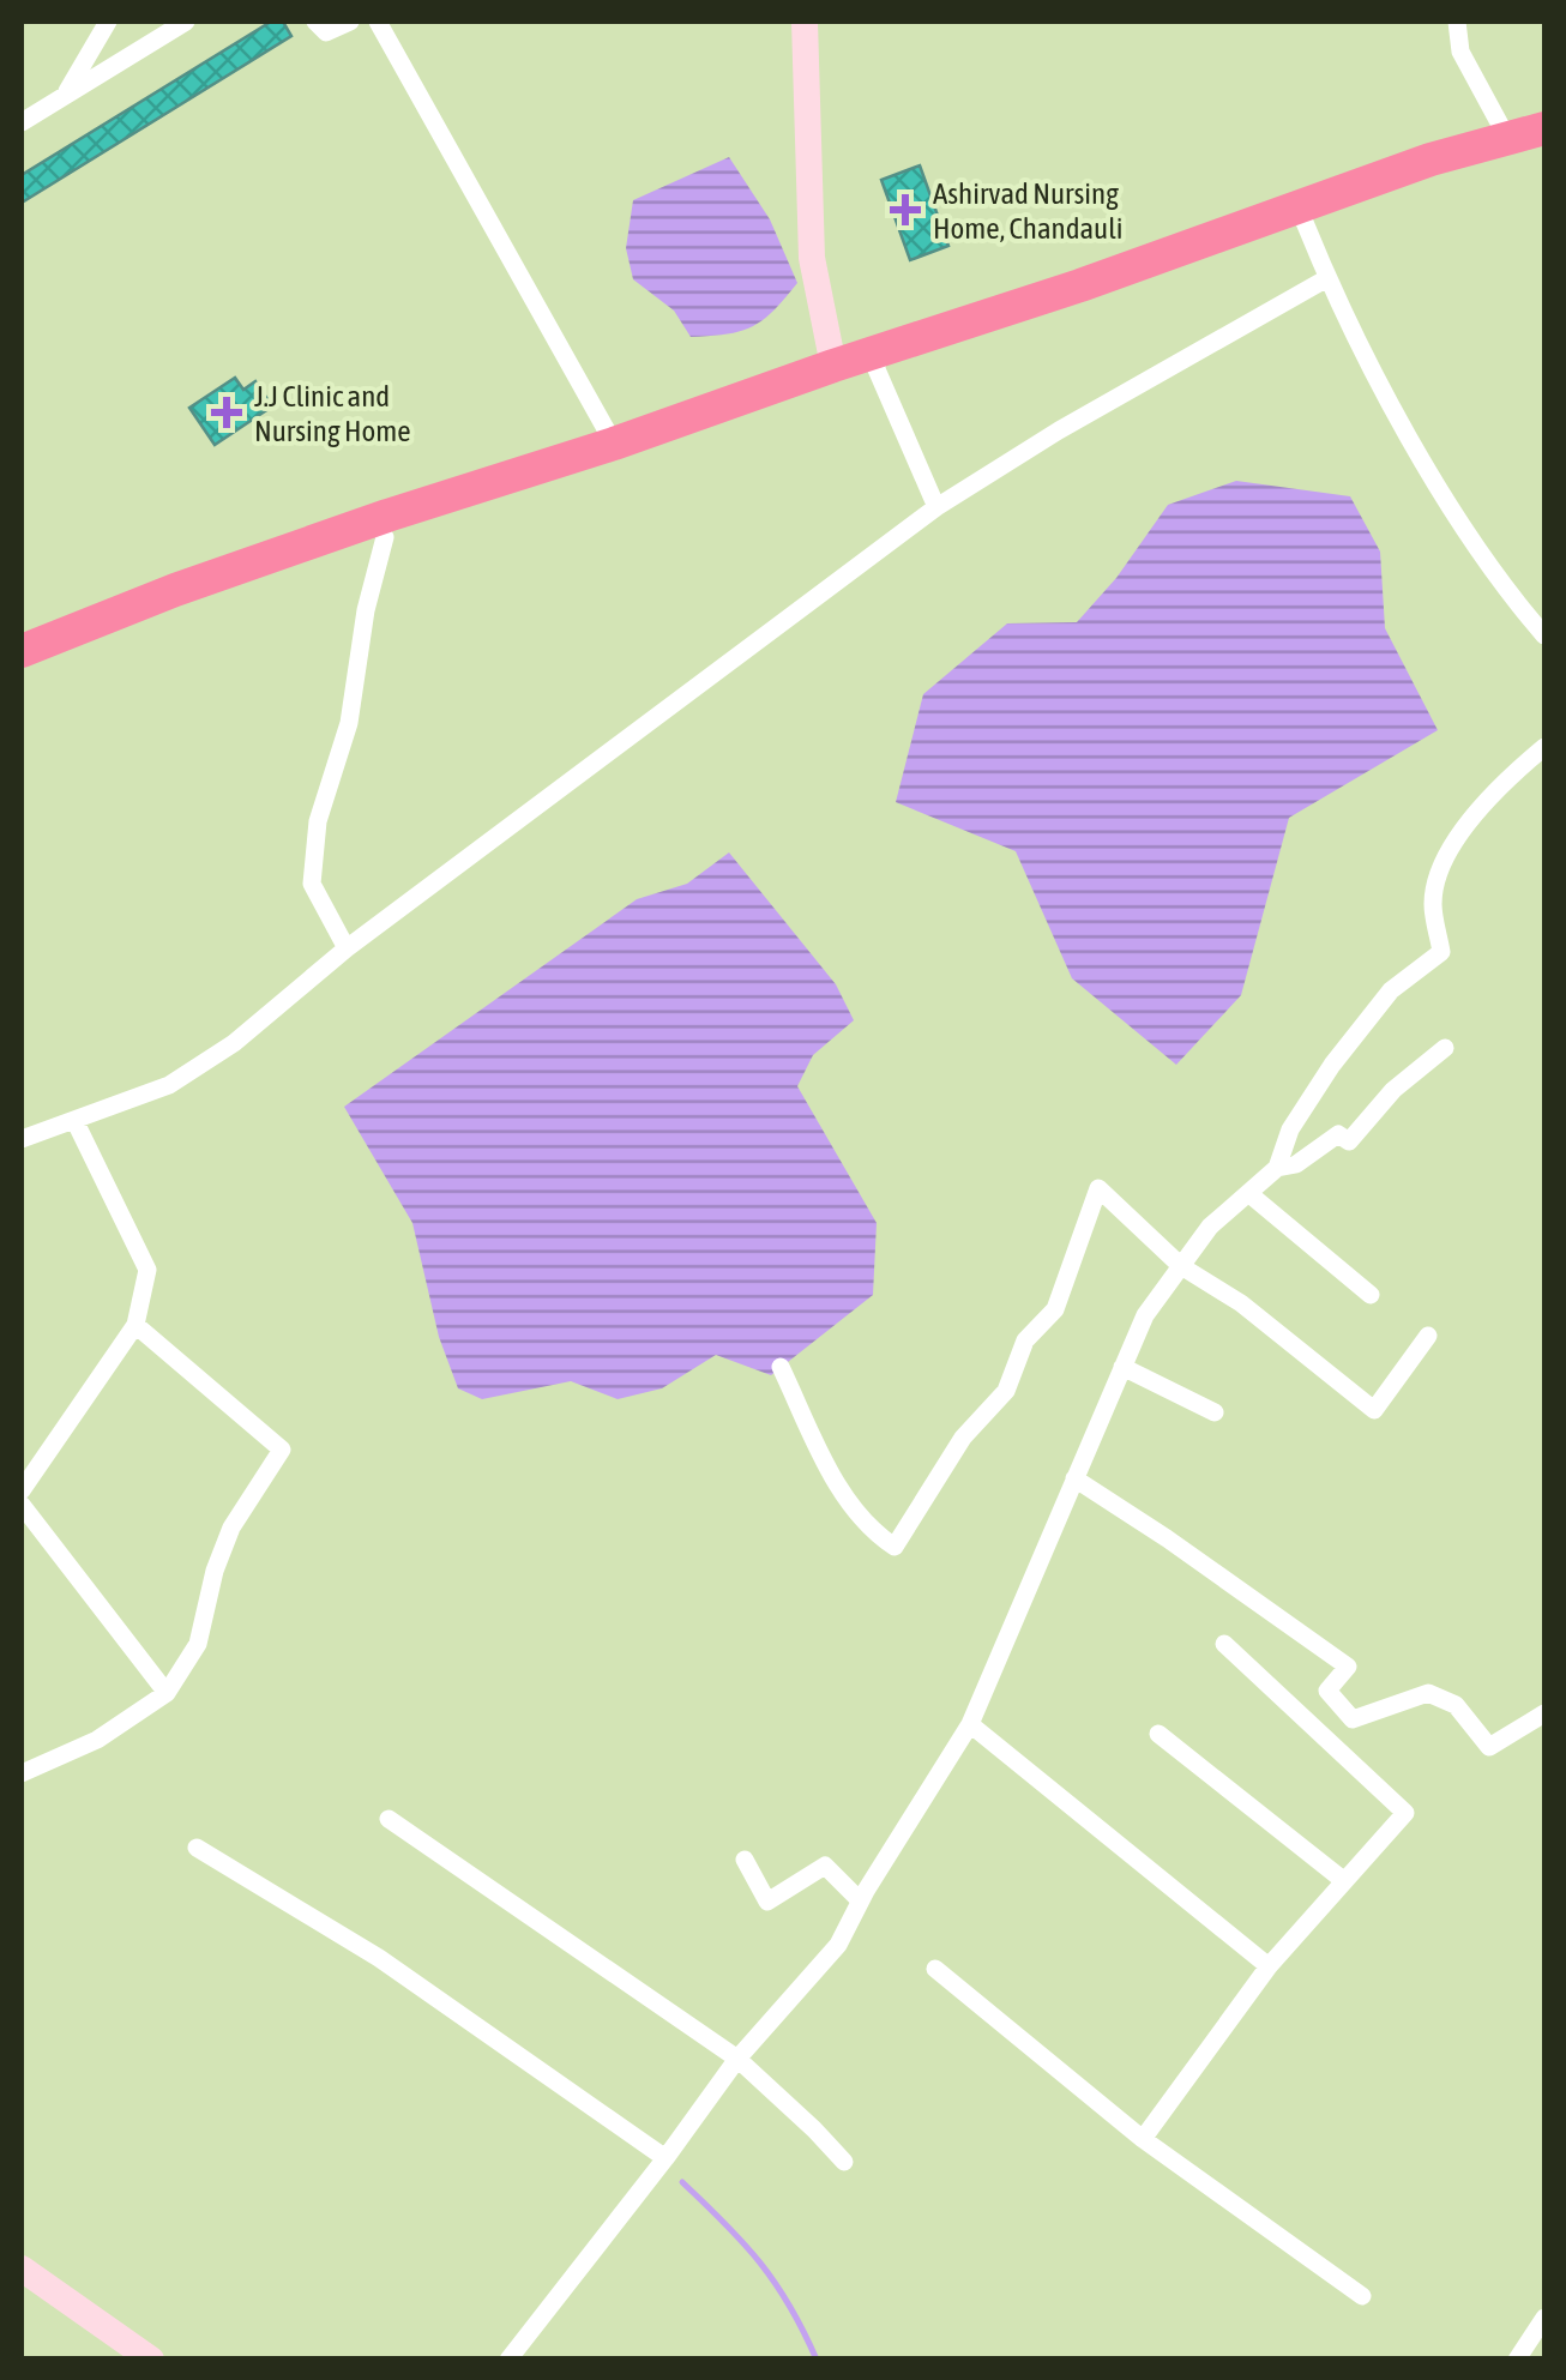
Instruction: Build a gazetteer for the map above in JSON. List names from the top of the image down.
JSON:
{
  "places": {
    "health": ["Ashirvad Nursing Home, Chandauli", "J.J Clinic and Nursing Home"]
  }
}
